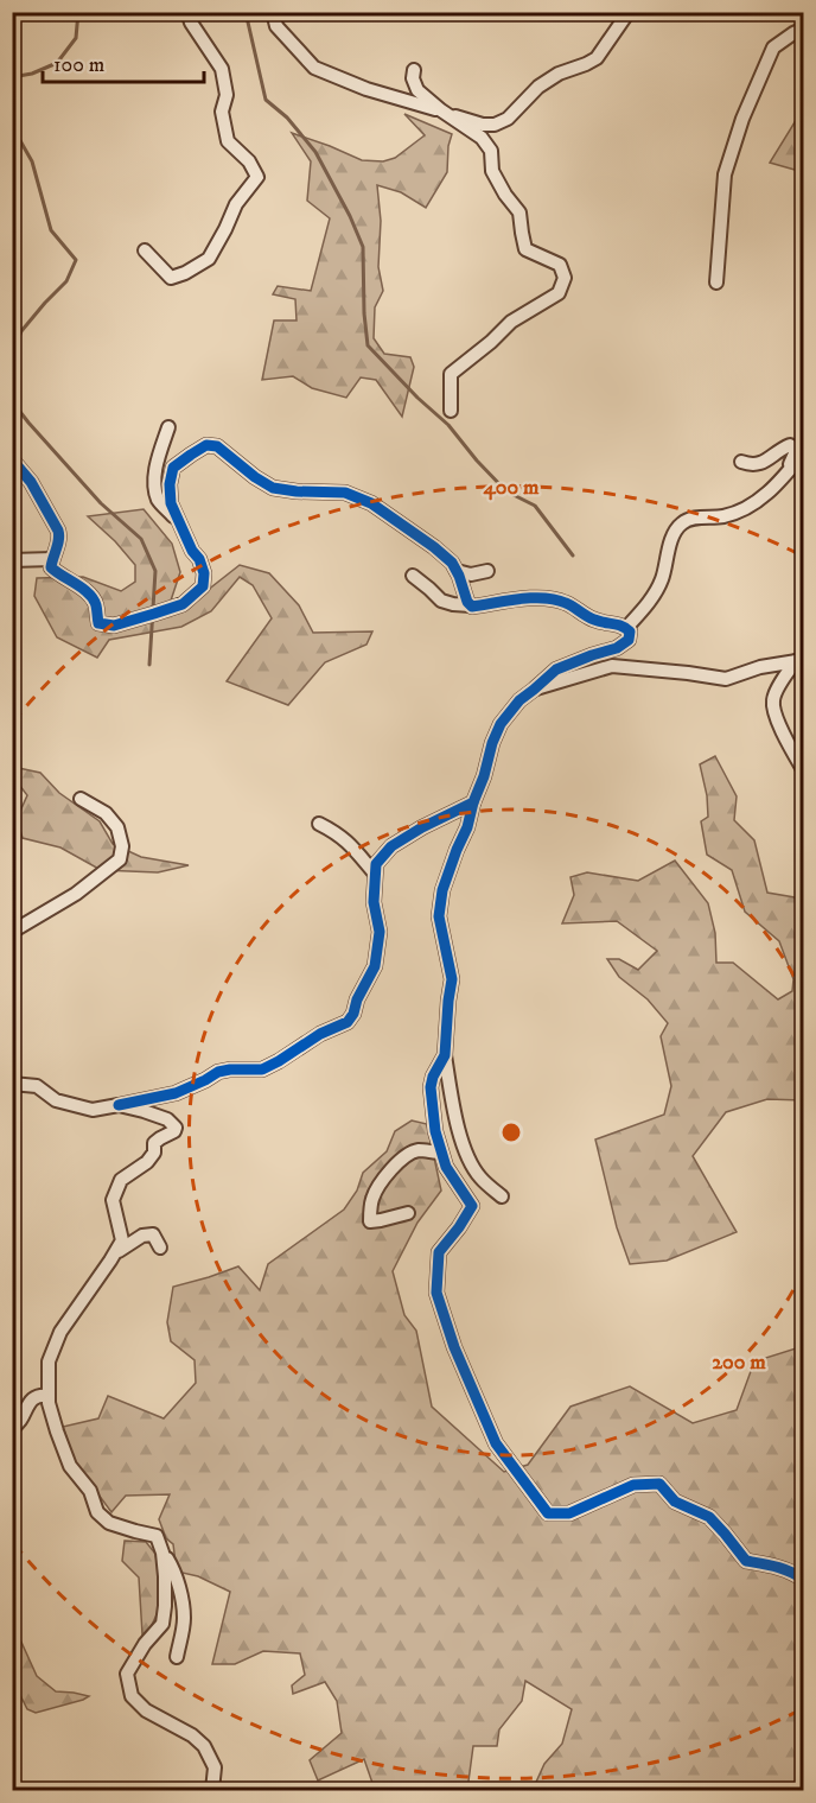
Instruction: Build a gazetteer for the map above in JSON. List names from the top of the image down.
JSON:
{
  "scale_bar": "100 m",
  "rings": ["400 m", "200 m"]
}
